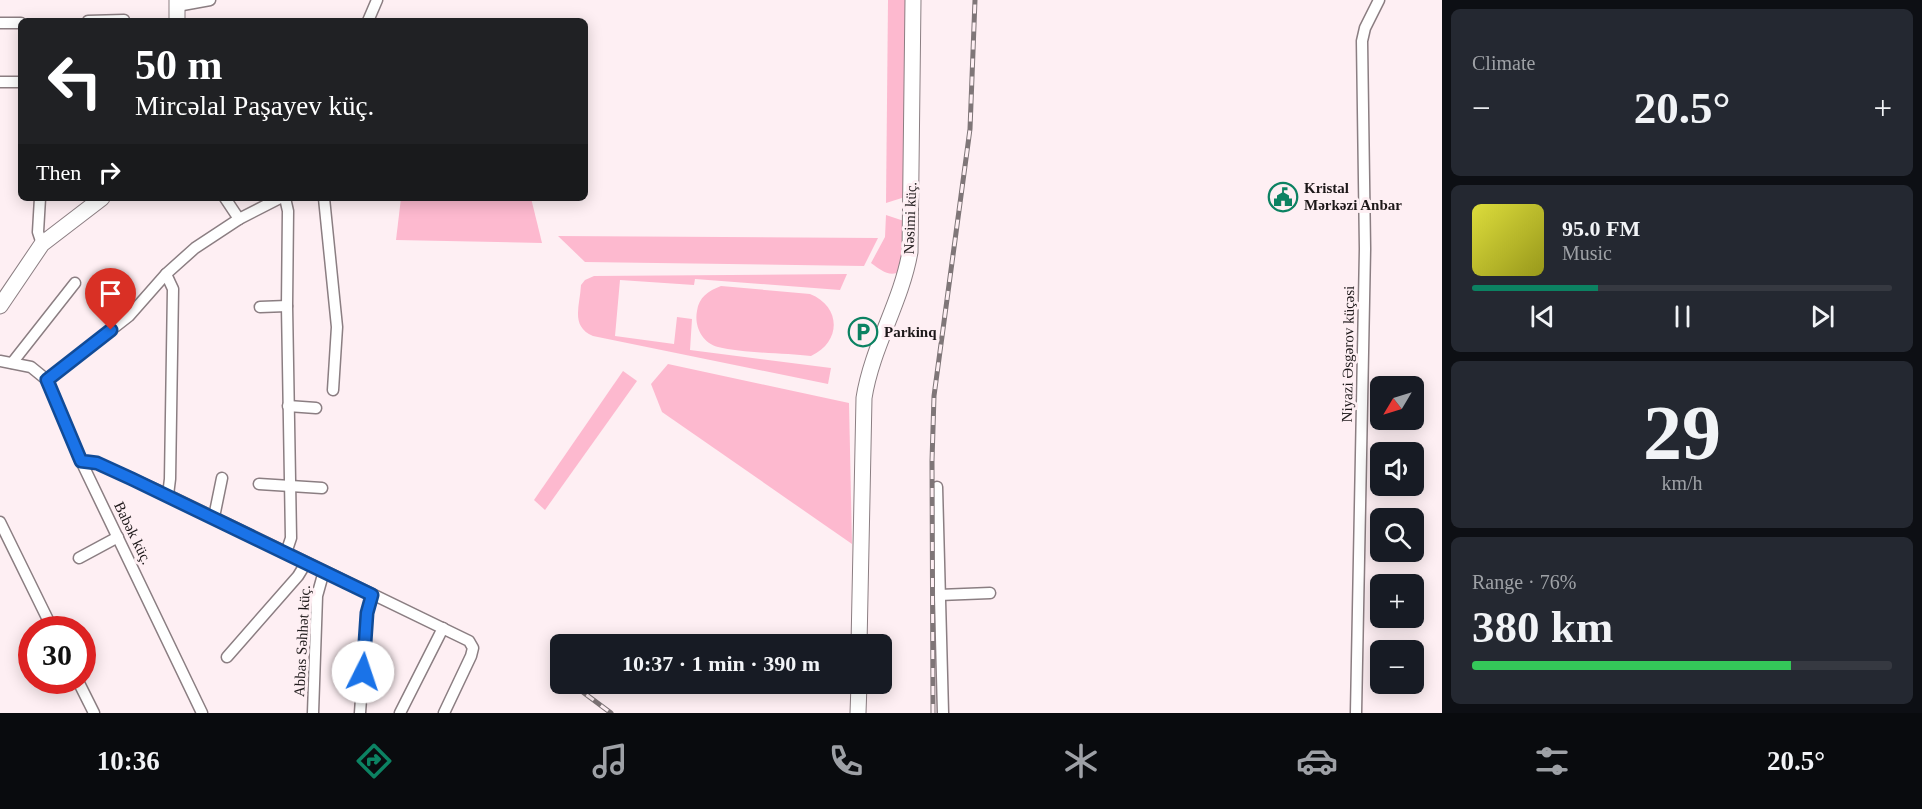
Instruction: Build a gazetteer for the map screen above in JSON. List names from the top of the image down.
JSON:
{
  "streets": {
    "street": [
      "Nəsimi küç.",
      "Niyazi Əsgərov küçəsi",
      "Babək küç.",
      "Abbas Səhhət küç."
    ]
  },
  "places": {
    "public building": ["Kristal Mərkəzi Anbar"],
    "parking": ["Parkinq"]
  },
  "north": "bottom left",
  "page": {
    "tile": [
      "Climate",
      ["29", "km/h"],
      ["Range · 76%", "380 km"]
    ],
    "turn": ["50 m", "Mircəlal Paşayev küç."],
    "heat": ["−", "20.5°", "+"],
    "then": "Then",
    "song": ["95.0 FM", "Music"],
    "map_buttons": ["+", "−"],
    "limit": "30",
    "trip": "10:37 · 1 min · 390 m",
    "tabs": ["10:36", "20.5°"]
  }
}
